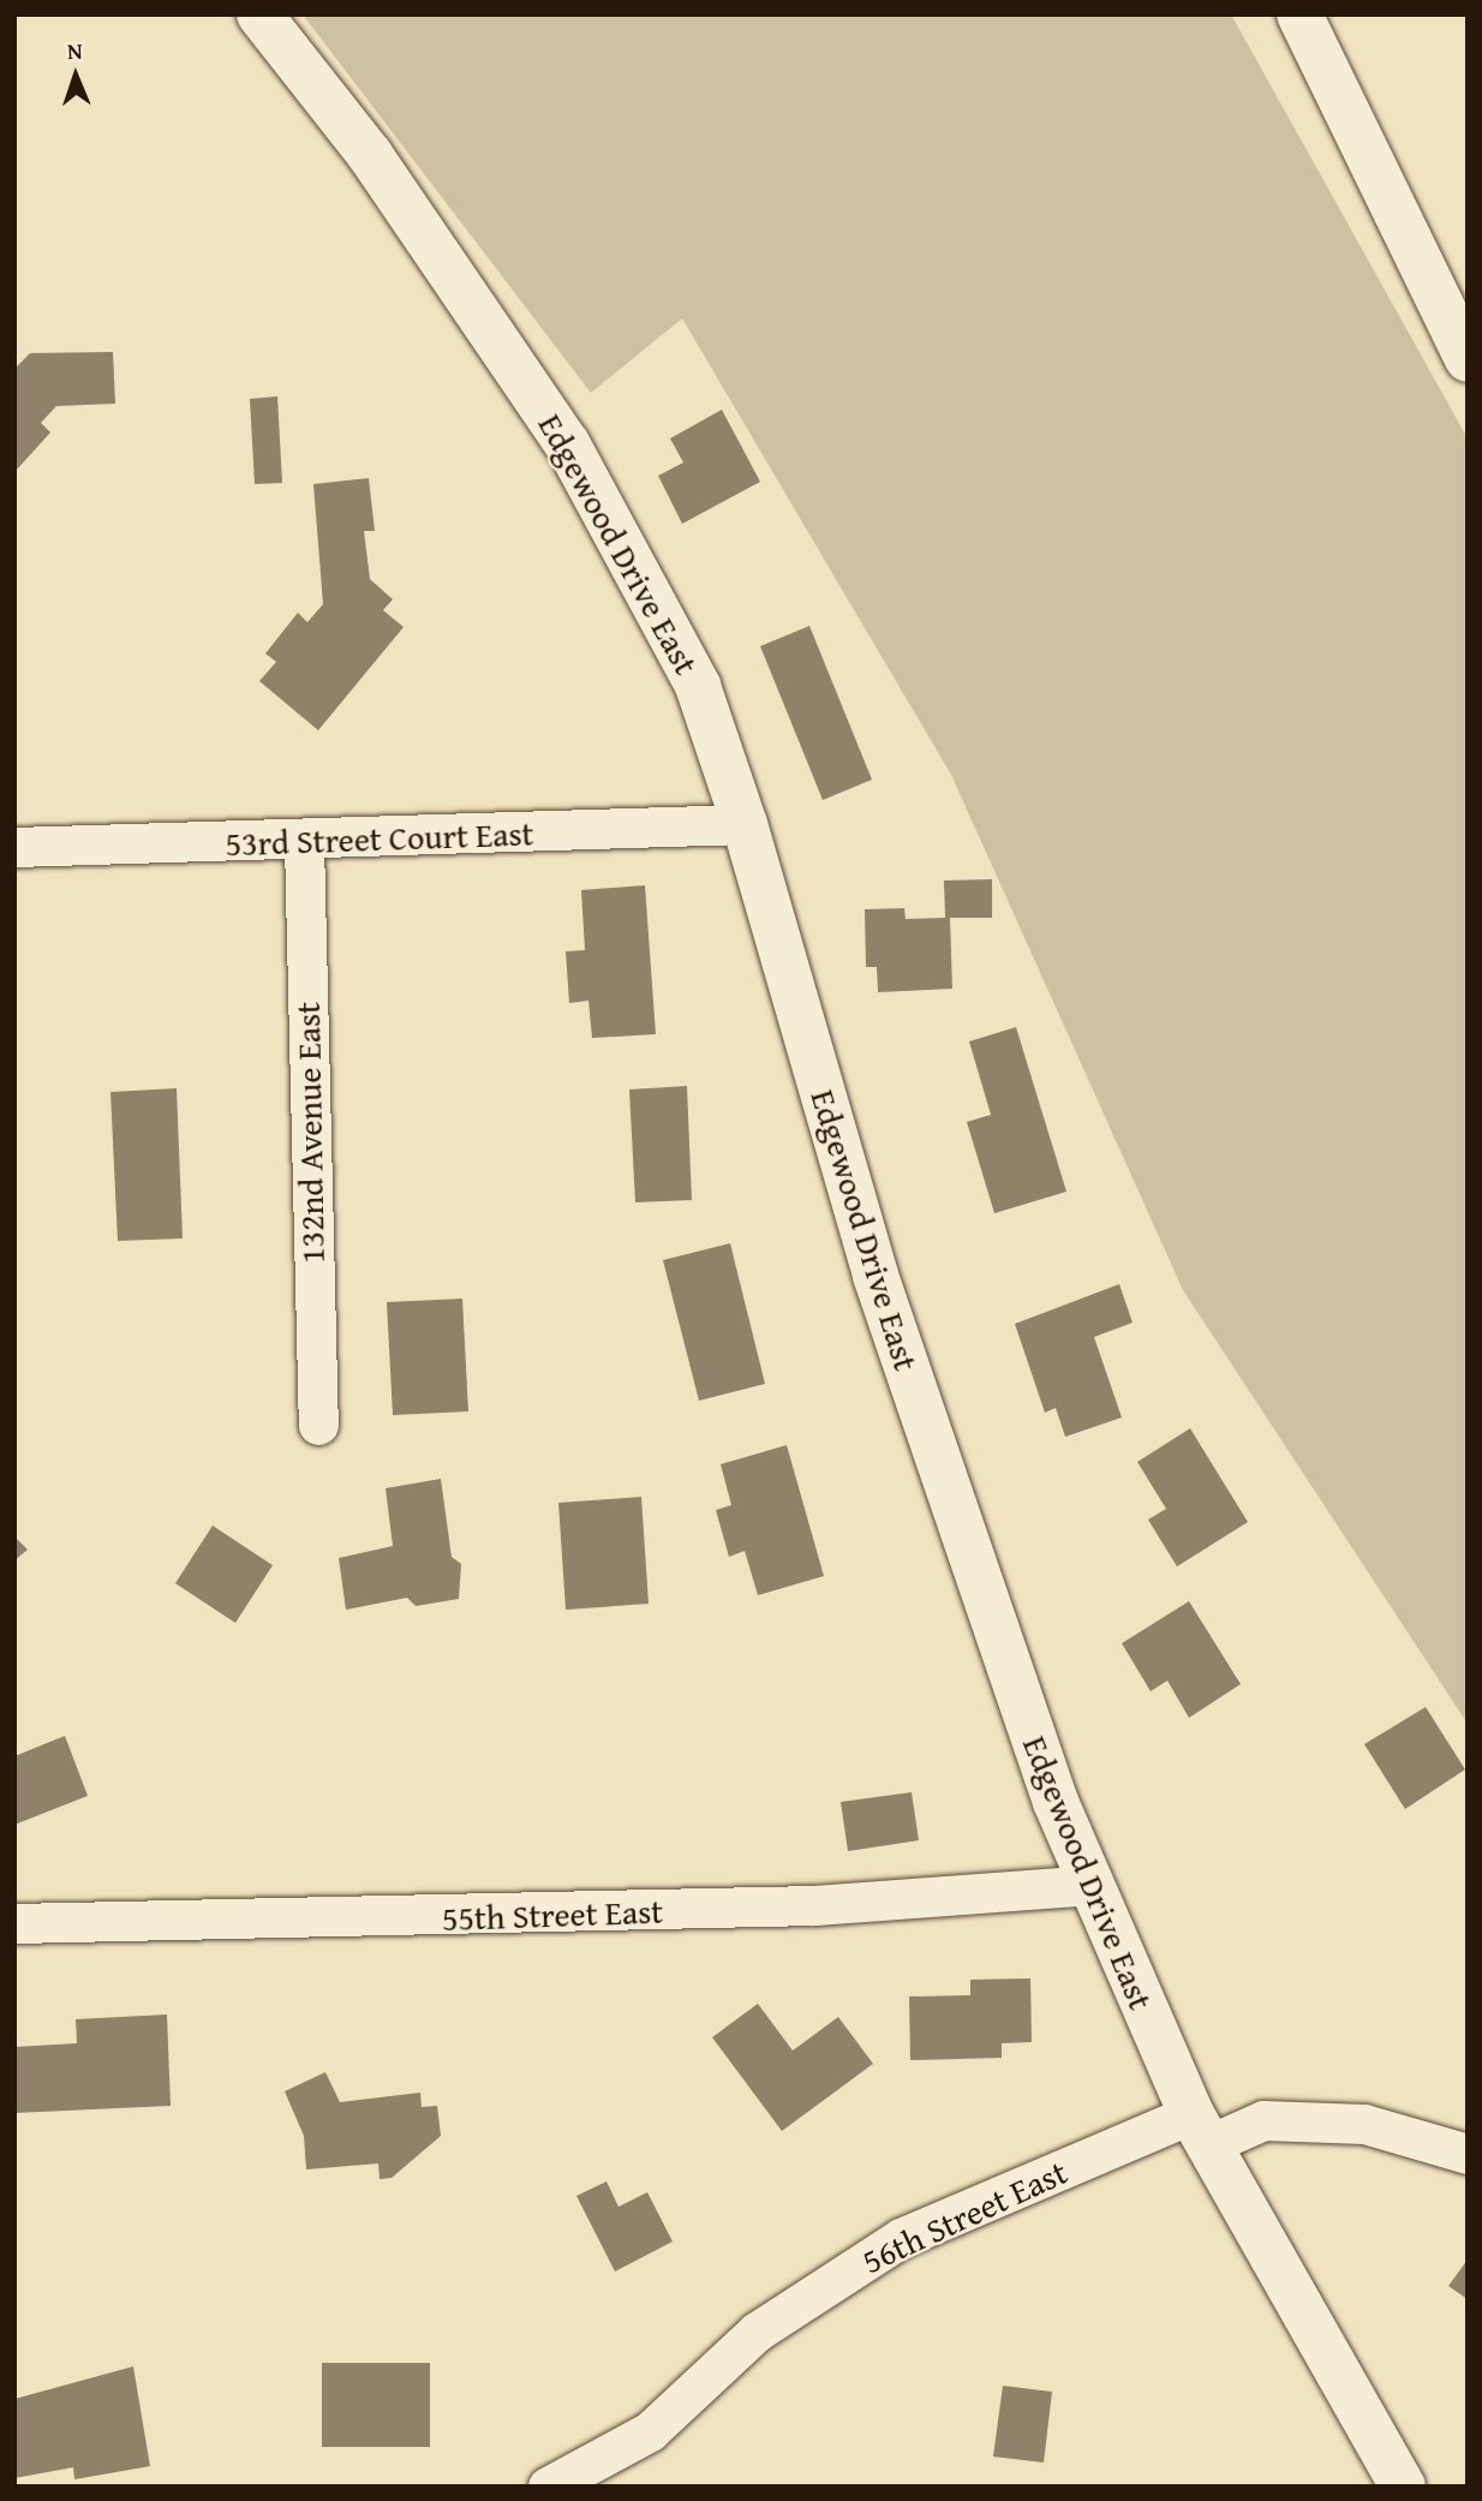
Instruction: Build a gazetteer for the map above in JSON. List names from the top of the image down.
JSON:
{
  "streets": {
    "street": [
      "Edgewood Drive East",
      "53rd Street Court East",
      "132nd Avenue East",
      "55th Street East",
      "56th Street East"
    ]
  },
  "crossings": [
    ["Edgewood Drive East", "53rd Street Court East"],
    ["Edgewood Drive East", "55th Street East"],
    ["Edgewood Drive East", "56th Street East"],
    ["53rd Street Court East", "132nd Avenue East"]
  ],
  "north": "top"
}
